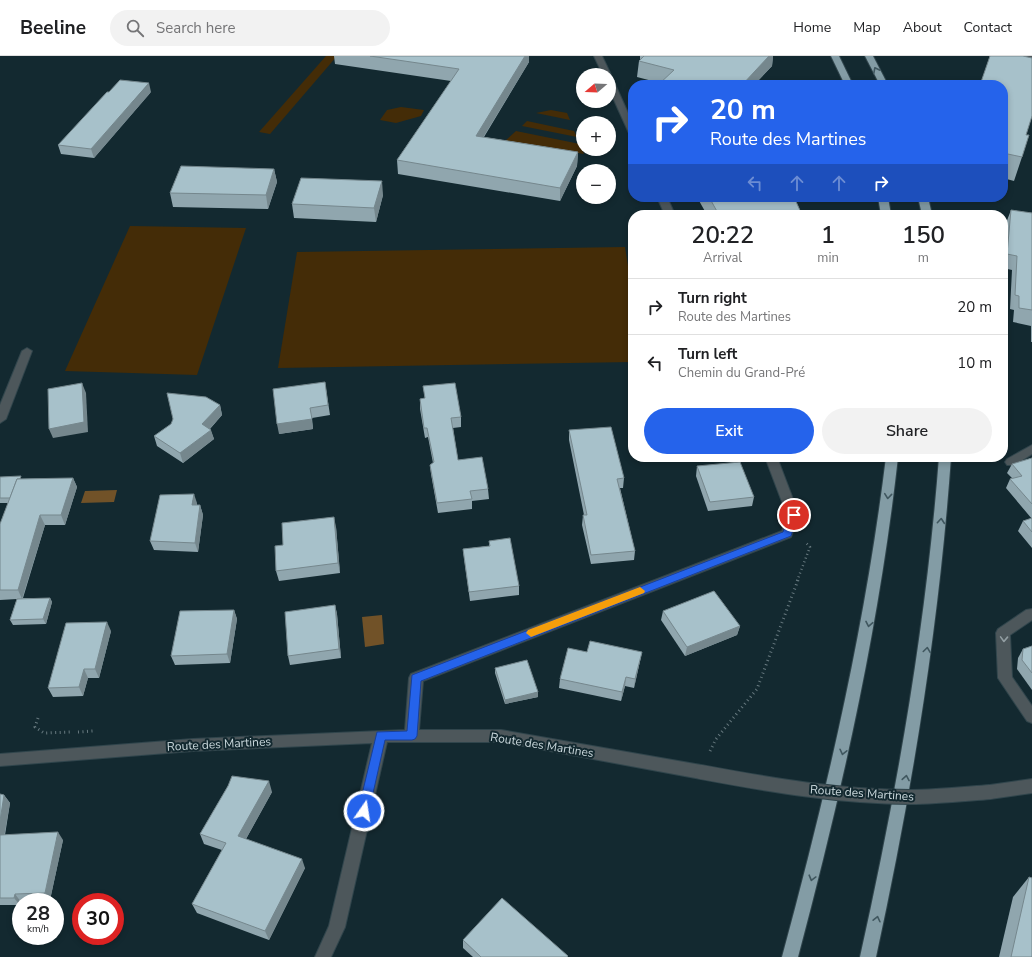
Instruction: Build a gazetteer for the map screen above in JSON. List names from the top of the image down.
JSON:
{
  "streets": {
    "street": ["Route des Martines"]
  },
  "north": "left",
  "page": {
    "header": "Beeline",
    "search": "Search here",
    "nav": [
      "Home",
      "Map",
      "About",
      "Contact"
    ],
    "map_buttons": ["+", "−"],
    "turn": ["20 m", "Route des Martines"],
    "eta": [
      "20:22",
      "Arrival",
      "1",
      "min",
      "150",
      "m"
    ],
    "list": [
      {
        "name": "Turn right",
        "note": "Route des Martines",
        "value": "20 m"
      },
      {
        "name": "Turn left",
        "note": "Chemin du Grand-Pré",
        "value": "10 m"
      }
    ],
    "buttons": ["Exit", "Share"],
    "speed": "28 km/h",
    "limit": "30"
  }
}
